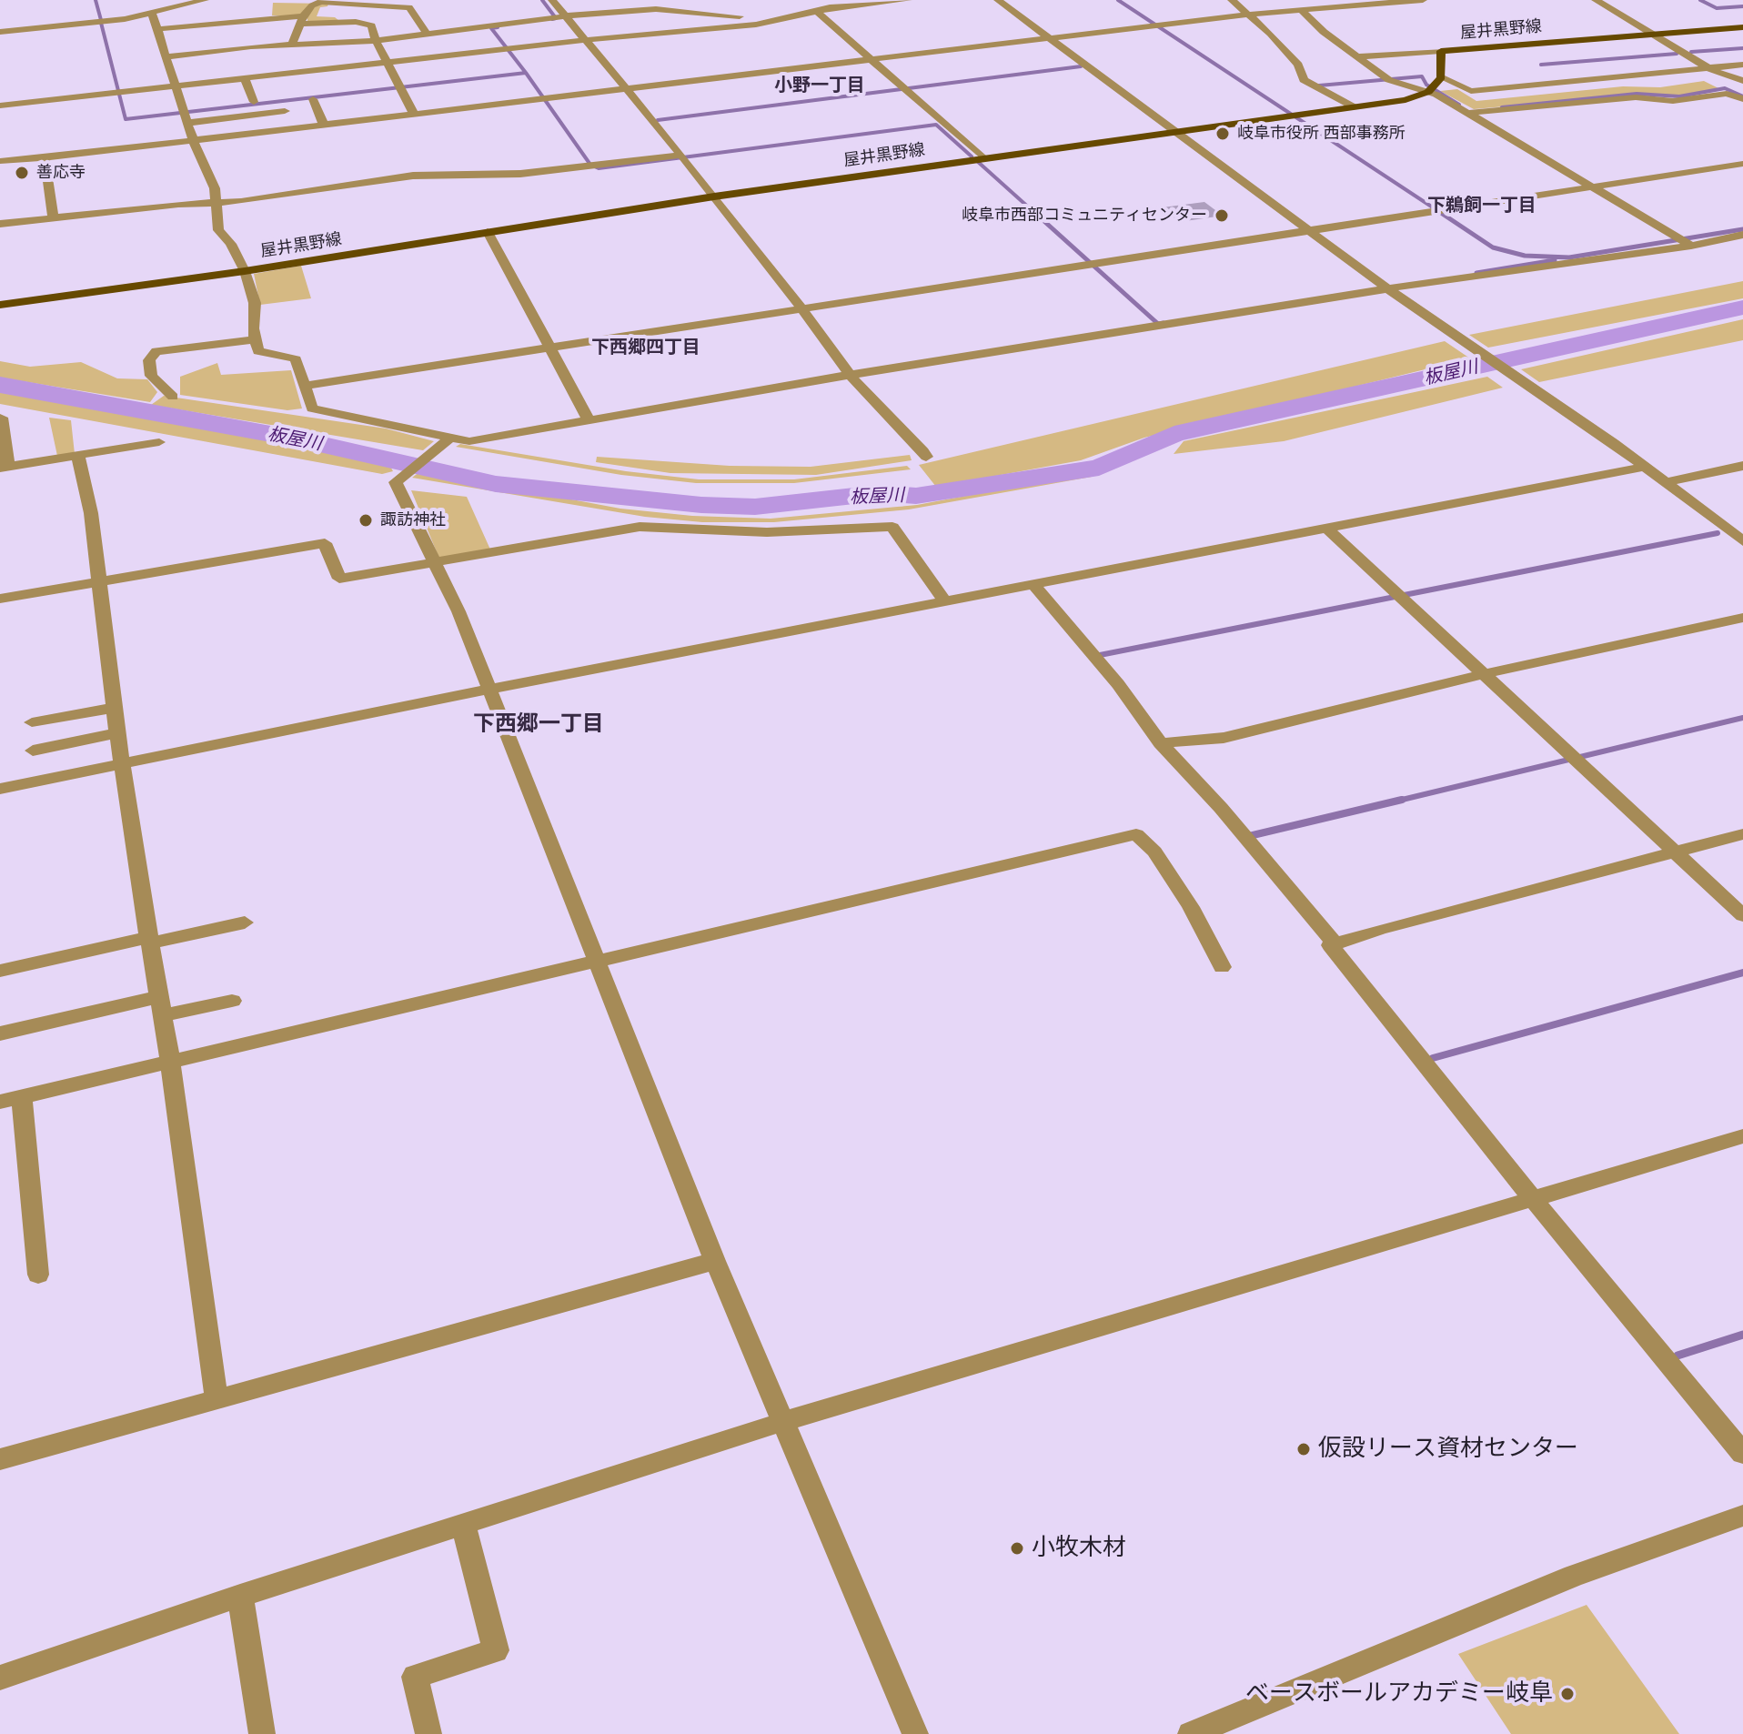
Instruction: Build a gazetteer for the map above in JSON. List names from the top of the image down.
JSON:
{
  "streets": {
    "main road": ["屋井黒野線"]
  },
  "districts": [
    "小野一丁目",
    "下鵜飼一丁目",
    "下西郷四丁目",
    "下西郷一丁目"
  ],
  "water": ["板屋川"],
  "places": [
    "岐阜市役所 西部事務所",
    "善応寺",
    "岐阜市西部コミュニティセンター",
    "諏訪神社",
    "仮設リース資材センター",
    "小牧木材",
    "ベースボールアカデミー岐阜"
  ]
}
